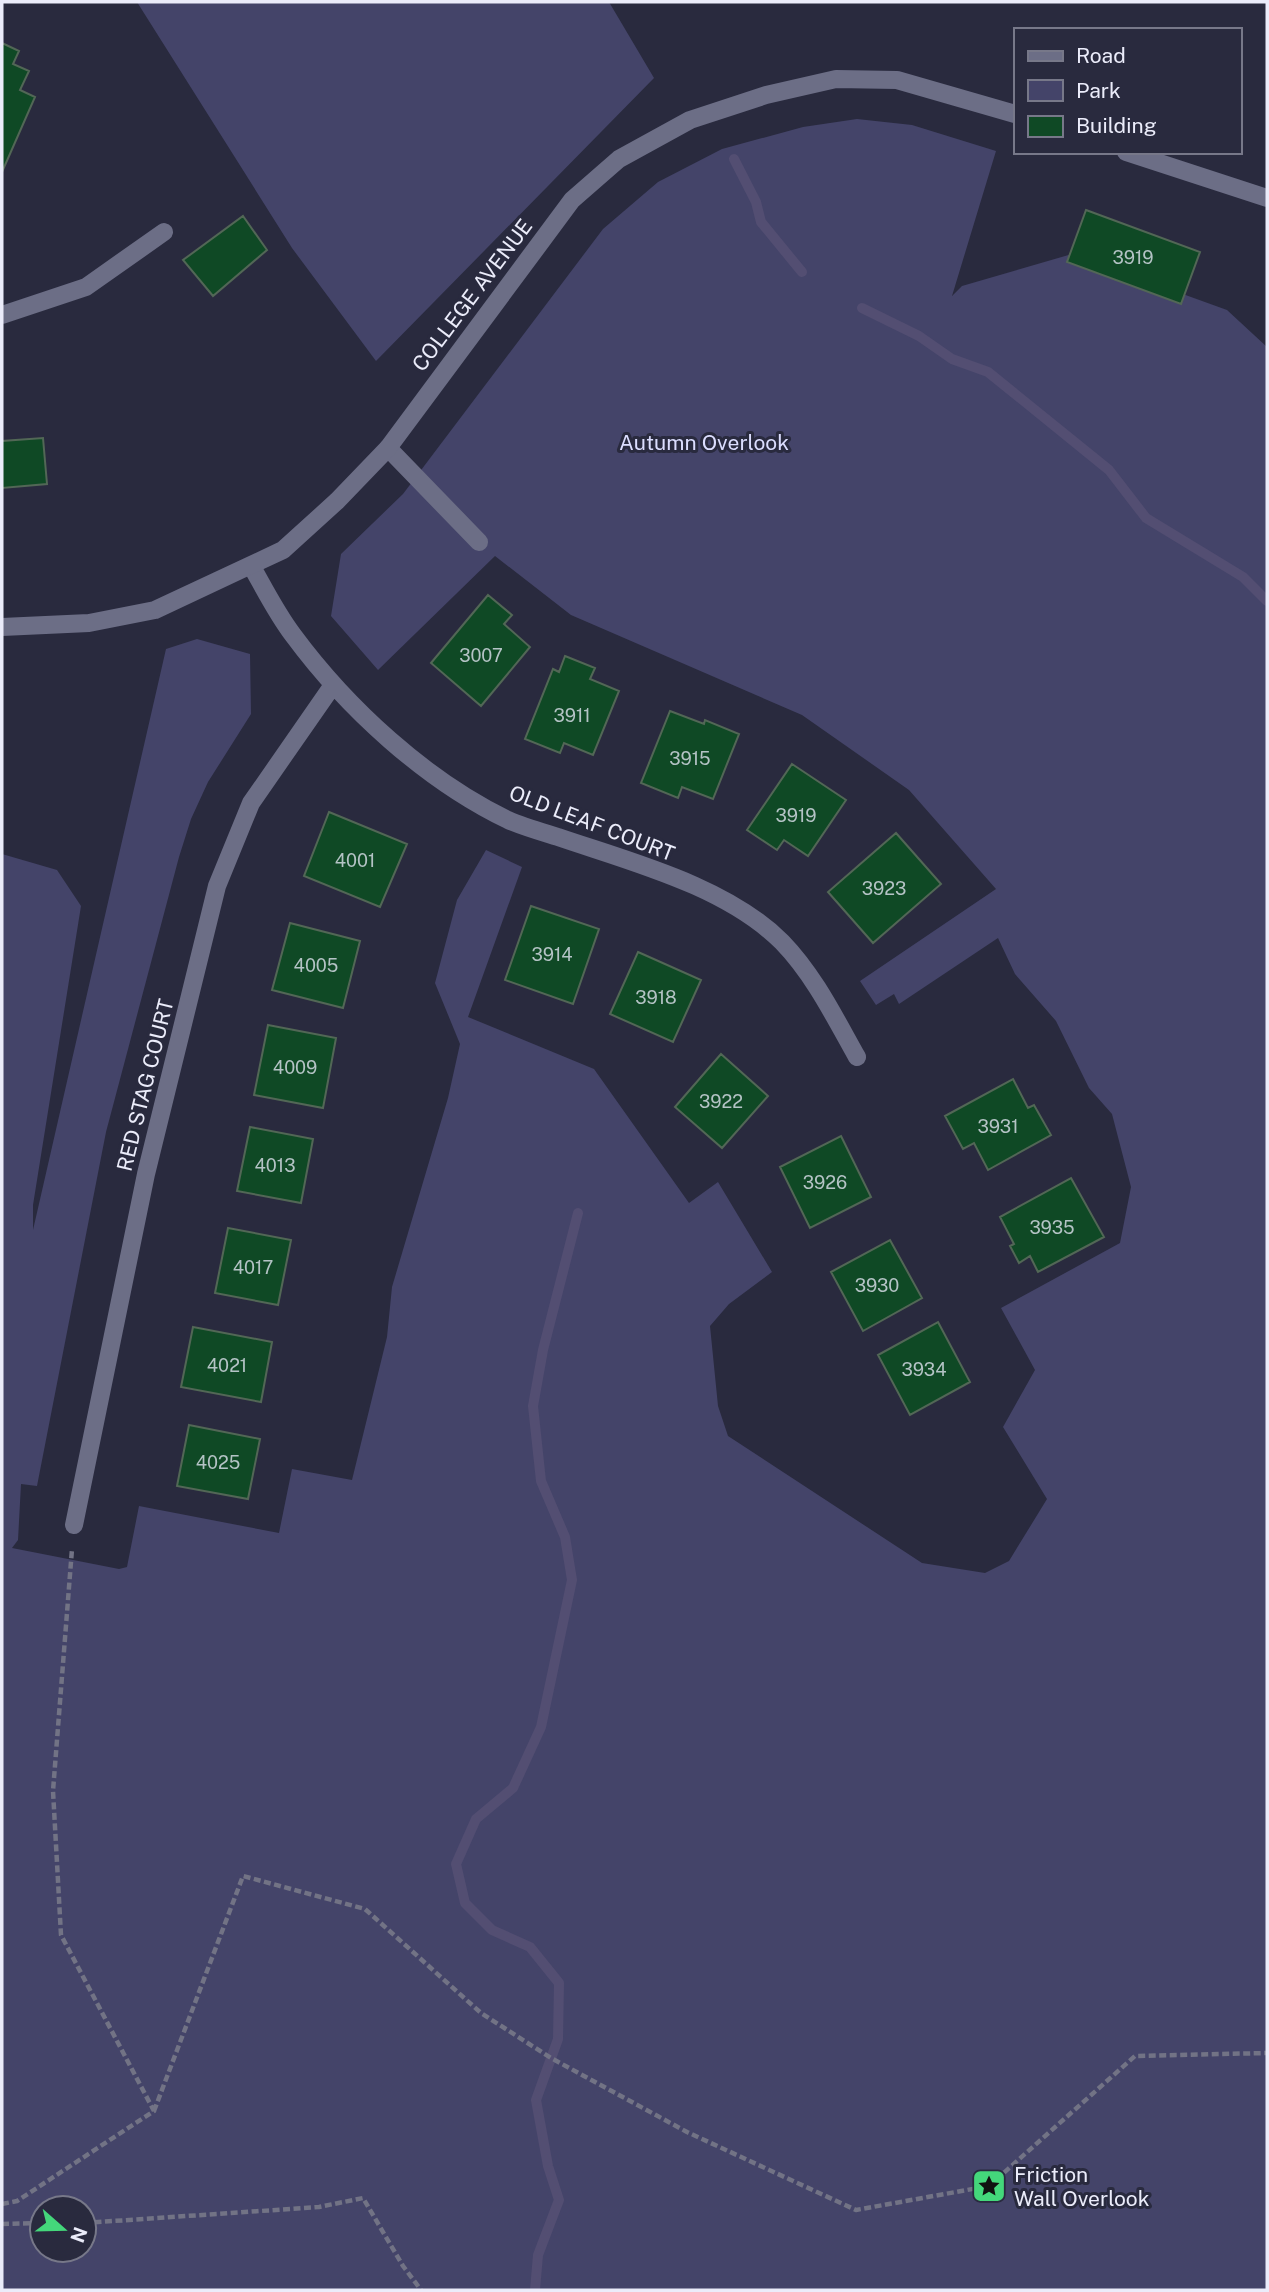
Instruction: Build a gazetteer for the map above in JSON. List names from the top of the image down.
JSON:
{
  "streets": {
    "street": ["COLLEGE AVENUE", "OLD LEAF COURT", "RED STAG COURT"]
  },
  "crossings": [
    ["COLLEGE AVENUE", "OLD LEAF COURT"],
    ["OLD LEAF COURT", "RED STAG COURT"]
  ],
  "parks": ["Autumn Overlook"],
  "places": {
    "place": ["Friction Wall Overlook"]
  },
  "house_numbers": [
    "3919",
    "3007",
    "3911",
    "3915",
    "3919",
    "4001",
    "3923",
    "3914",
    "4005",
    "3918",
    "4009",
    "3922",
    "3931",
    "4013",
    "3926",
    "3935",
    "4017",
    "3930",
    "4021",
    "3934",
    "4025"
  ],
  "legend": ["Road", "Park", "Building"],
  "north": "right"
}
